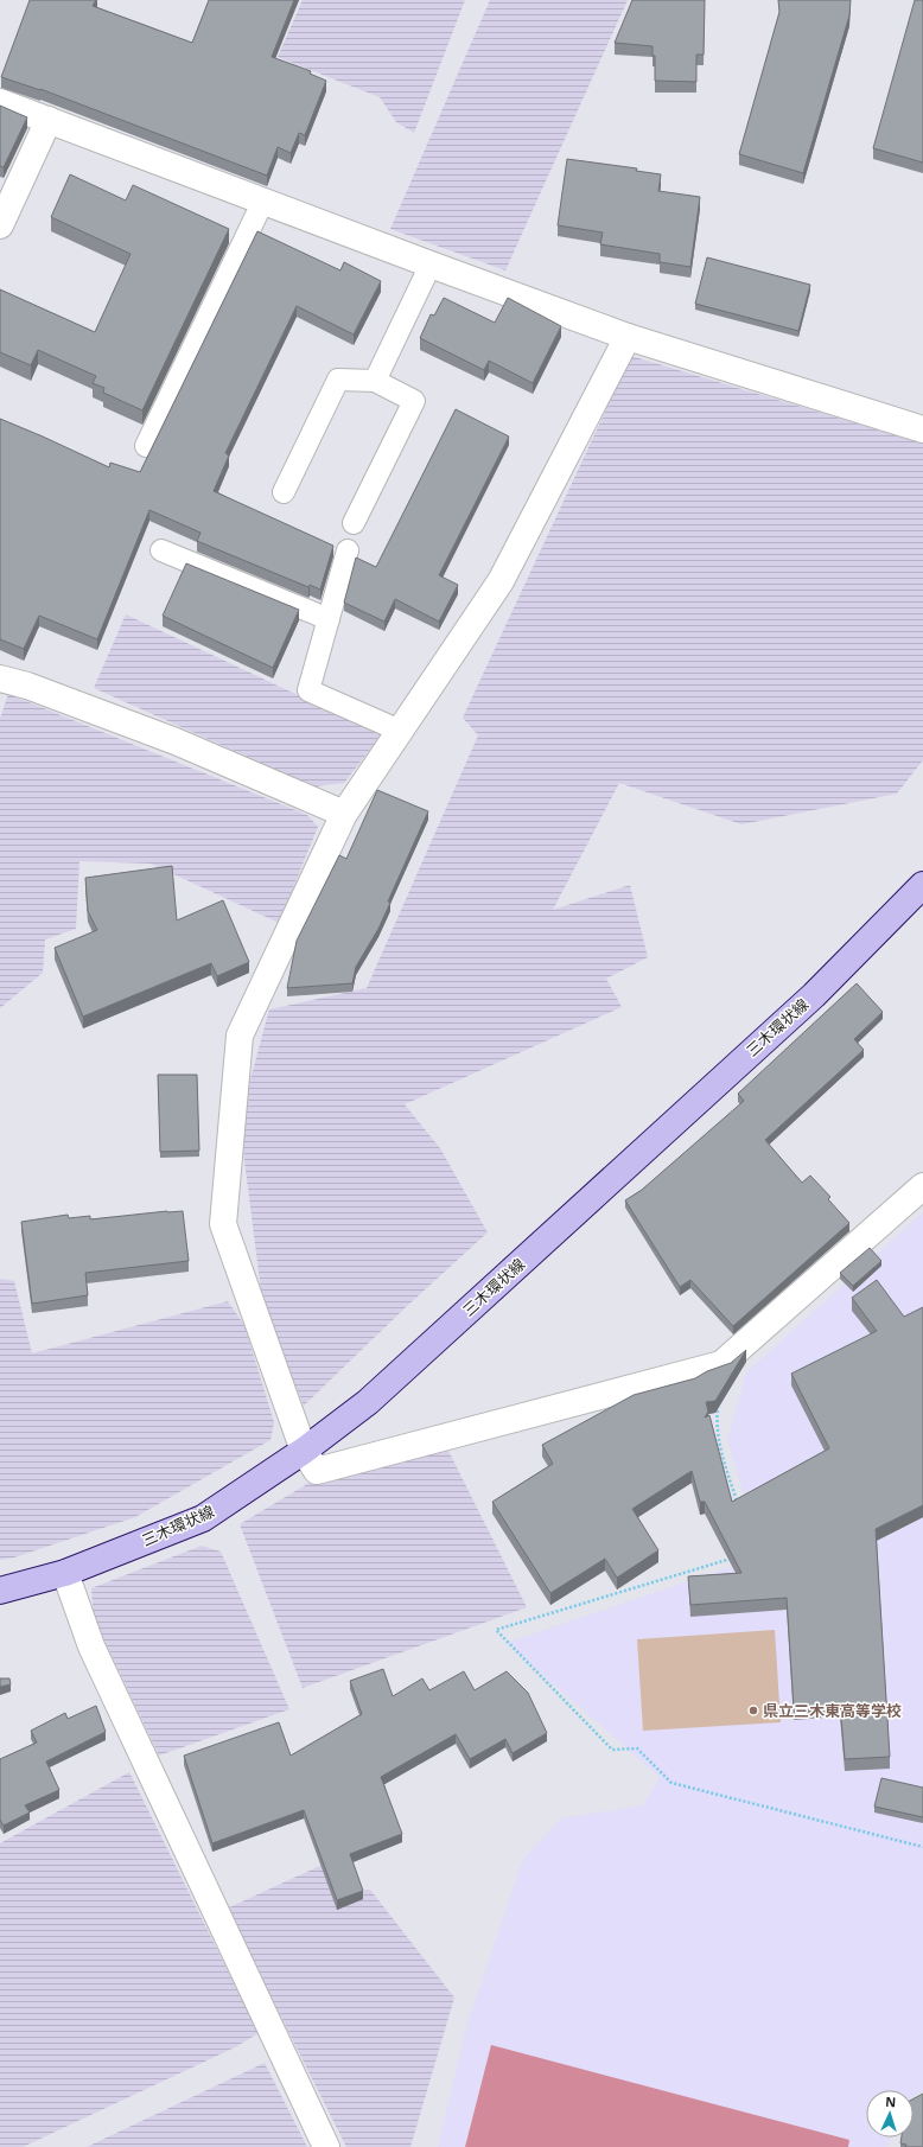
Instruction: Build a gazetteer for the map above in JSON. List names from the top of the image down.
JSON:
{
  "streets": {
    "main road": ["三木環状線"]
  },
  "places": ["県立三木東高等学校"],
  "north": "top"
}
